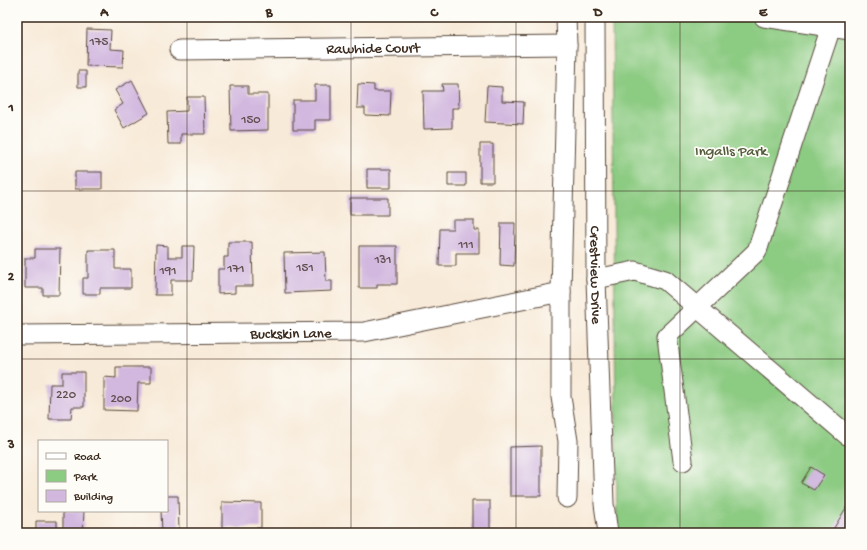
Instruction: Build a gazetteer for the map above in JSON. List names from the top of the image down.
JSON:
{
  "streets": {
    "street": ["Rawhide Court", "Crestview Drive", "Buckskin Lane"]
  },
  "parks": ["Ingalls Park"],
  "house_numbers": [
    "175",
    "150",
    "111",
    "131",
    "151",
    "171",
    "191",
    "220",
    "200"
  ],
  "legend": ["Road", "Park", "Building"],
  "grid": {
    "columns": [
      "A",
      "B",
      "C",
      "D",
      "E"
    ],
    "rows": ["1", "2", "3"]
  }
}
